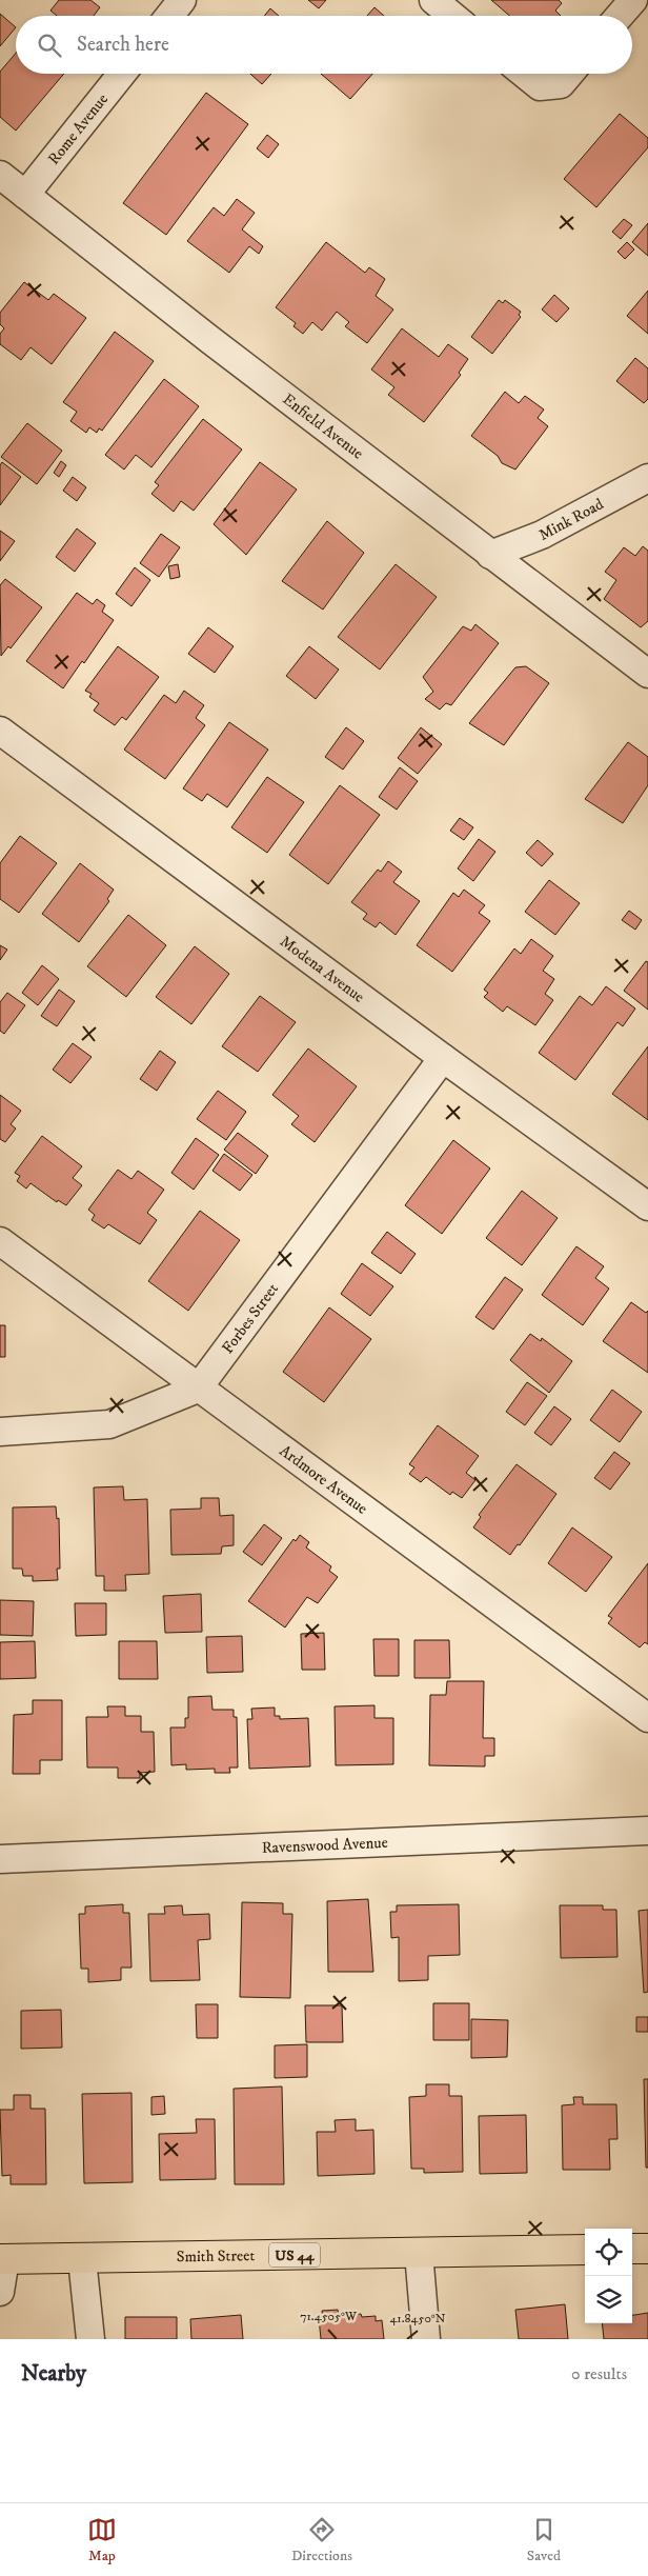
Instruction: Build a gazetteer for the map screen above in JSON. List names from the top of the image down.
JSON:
{
  "streets": {
    "main road": ["US 44", "Smith Street"],
    "street": [
      "Rome Avenue",
      "Enfield Avenue",
      "Mink Road",
      "Modena Avenue",
      "Forbes Street",
      "Ardmore Avenue",
      "Ravenswood Avenue"
    ]
  },
  "crossings": [
    ["Rome Avenue", "Enfield Avenue"],
    ["Enfield Avenue", "Mink Road"],
    ["Modena Avenue", "Forbes Street"],
    ["Forbes Street", "Ardmore Avenue"]
  ],
  "page": {
    "search": "Search here",
    "heading": ["Nearby", "0 results"],
    "nav": ["Map", "Directions", "Saved"]
  },
  "coordinates": ["71.4505°W", "41.8450°N"]
}
